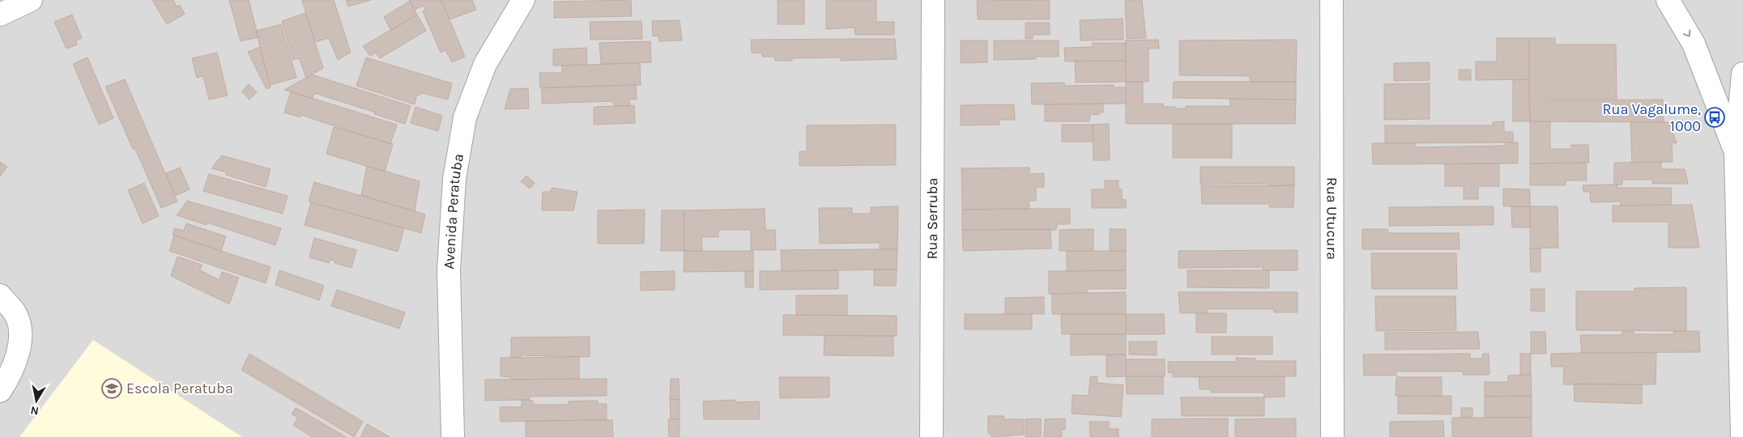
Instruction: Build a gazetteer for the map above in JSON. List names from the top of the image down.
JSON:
{
  "streets": {
    "street": ["Avenida Peratuba", "Rua Serruba", "Rua Utucura"]
  },
  "places": {
    "bus stop": ["Rua Vagalume, 1000"],
    "school or university": ["Escola Peratuba"]
  },
  "north": "bottom"
}
